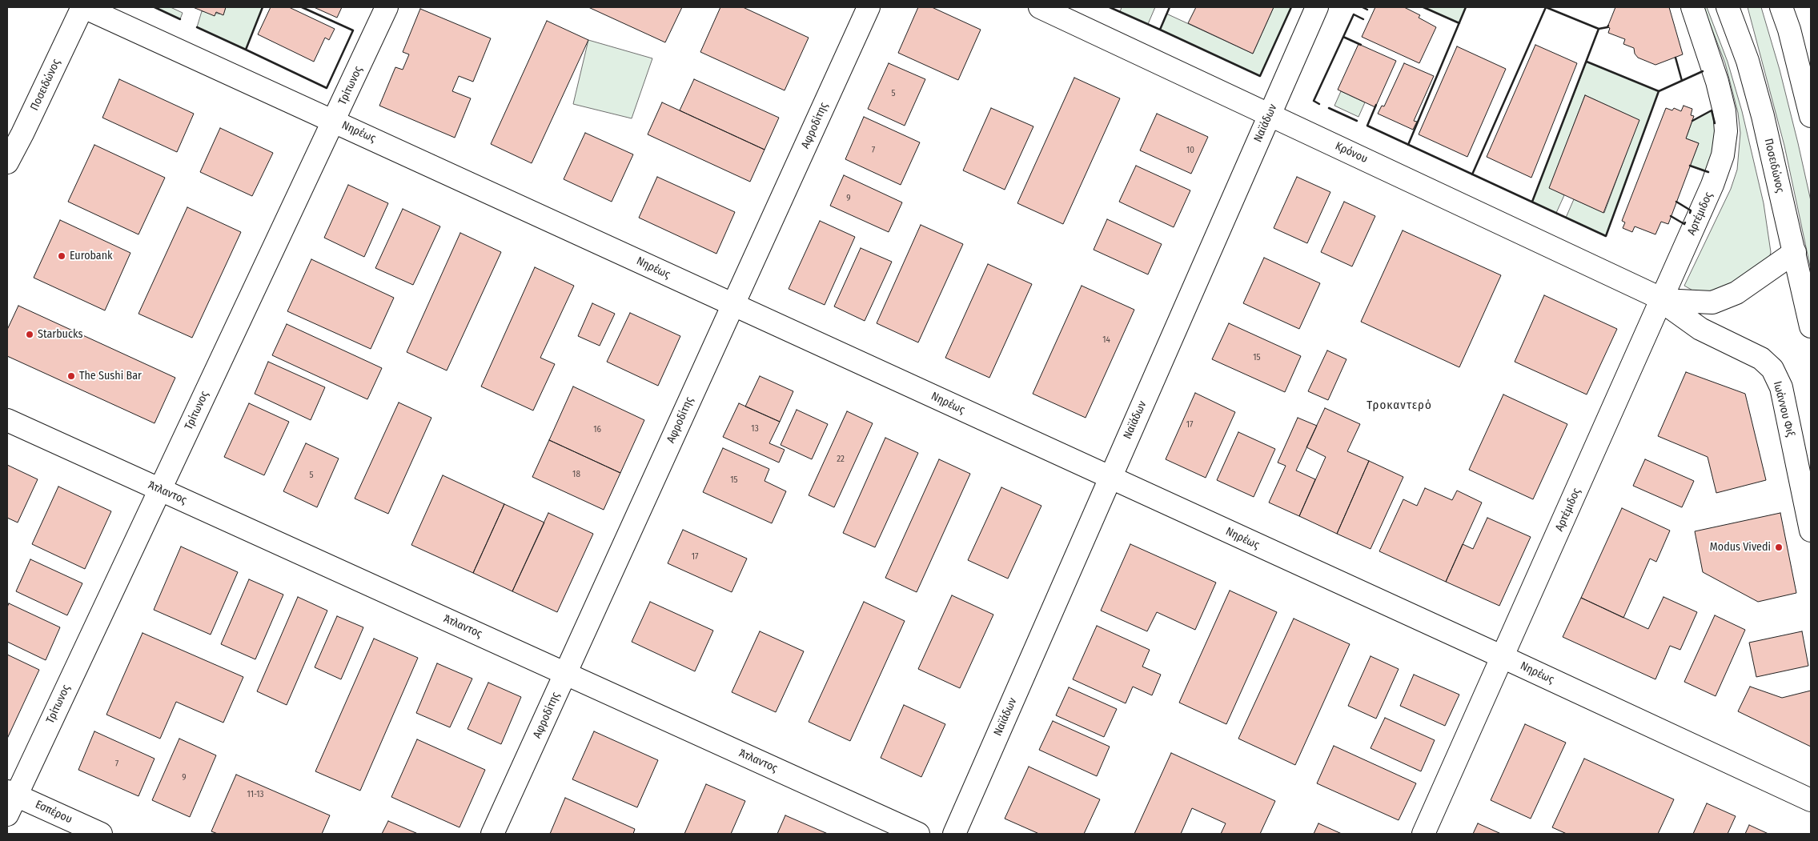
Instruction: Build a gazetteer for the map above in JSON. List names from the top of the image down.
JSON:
{
  "streets": {
    "main road": [
      "Ποσειδώνος",
      "Τρίτωνος",
      "Ναϊάδων",
      "Αφροδίτης",
      "Νηρέως",
      "Κρόνου",
      "Αρτέμιδος",
      "Ιωάννου Φιξ",
      "Άτλαντος",
      "Εσπέρου"
    ]
  },
  "crossings": [
    ["Ποσειδώνος", "Νηρέως"],
    ["Τρίτωνος", "Νηρέως"],
    ["Τρίτωνος", "Άτλαντος"],
    ["Τρίτωνος", "Εσπέρου"],
    ["Ναϊάδων", "Νηρέως"],
    ["Ναϊάδων", "Κρόνου"],
    ["Αφροδίτης", "Νηρέως"],
    ["Αφροδίτης", "Άτλαντος"],
    ["Νηρέως", "Αρτέμιδος"],
    ["Κρόνου", "Αρτέμιδος"],
    ["Κρόνου", "Ιωάννου Φιξ"],
    ["Αρτέμιδος", "Ιωάννου Φιξ"]
  ],
  "districts": ["Τροκαντερό"],
  "places": [
    "Eurobank",
    "Starbucks",
    "The Sushi Bar",
    "Modus Vivedi"
  ],
  "house_numbers": [
    "5",
    "7",
    "10",
    "9",
    "14",
    "15",
    "17",
    "13",
    "16",
    "22",
    "18",
    "5",
    "15",
    "17",
    "7",
    "9",
    "11-13"
  ]
}
